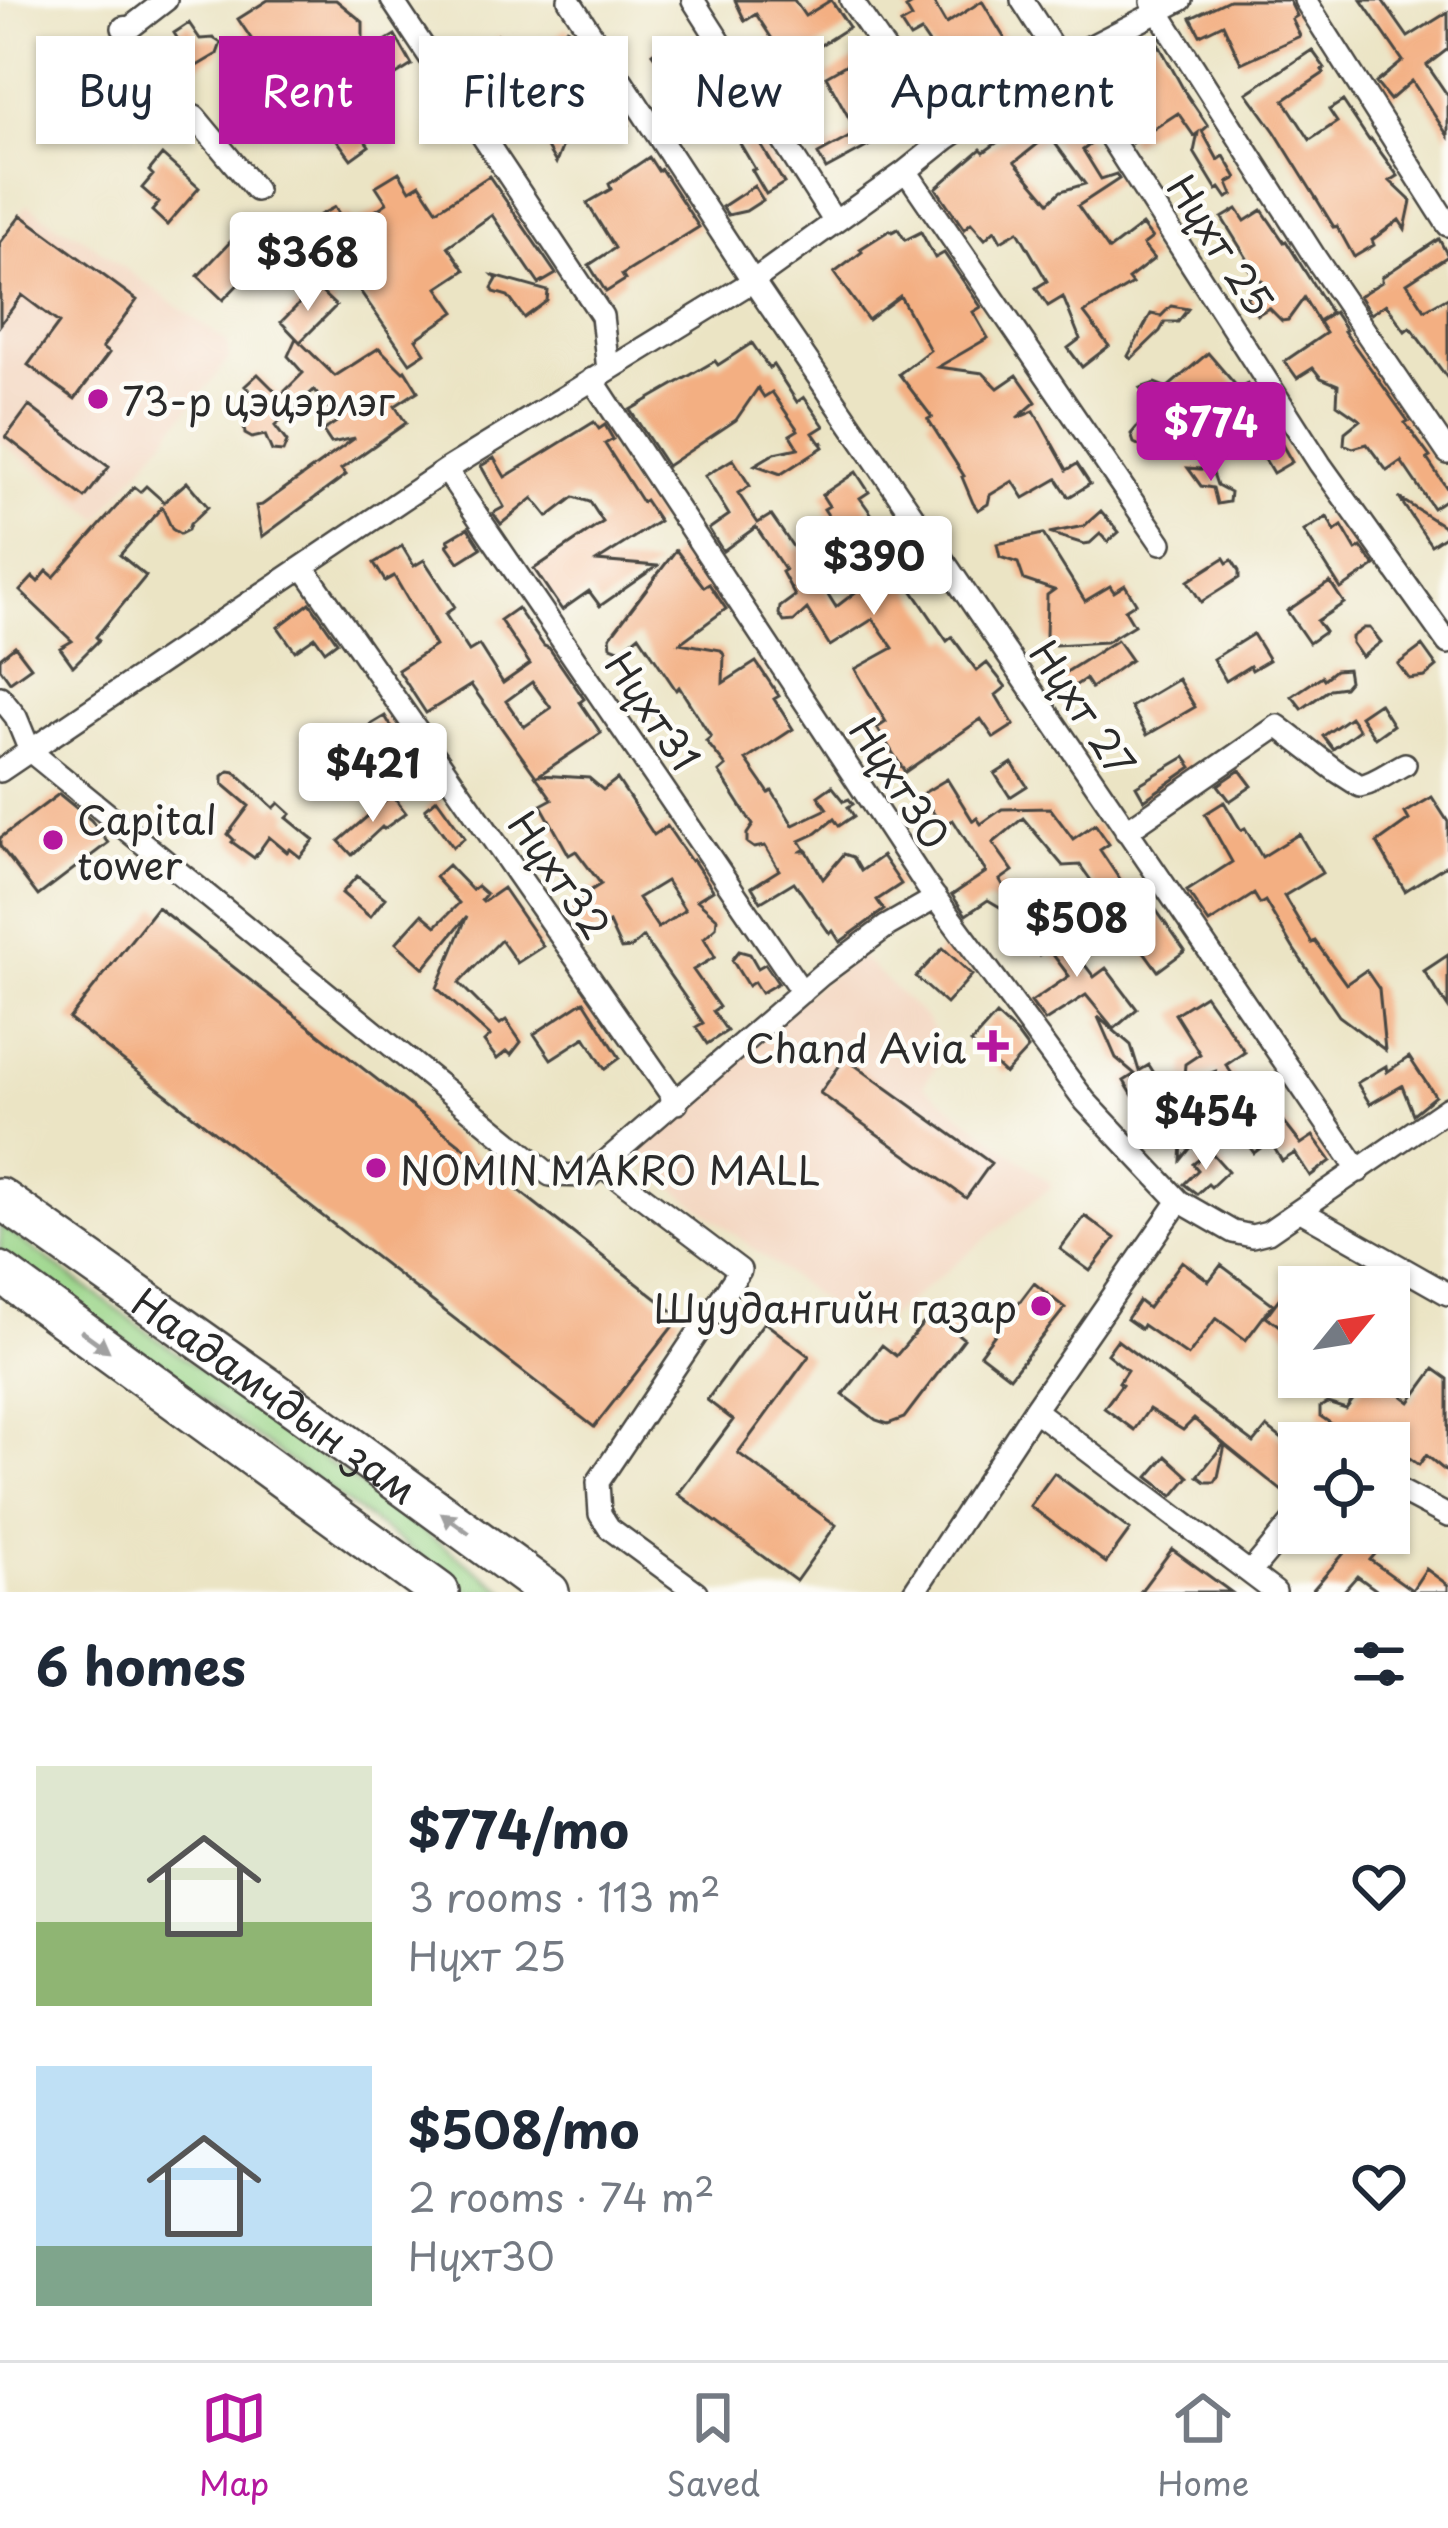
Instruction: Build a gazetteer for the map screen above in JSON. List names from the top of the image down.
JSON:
{
  "streets": {
    "highway": ["Наадамчдын зам"],
    "street": [
      "Нүхт 25",
      "Нүхт 27",
      "Нүхт31",
      "Нүхт30",
      "Нүхт32"
    ]
  },
  "places": {
    "other": [
      "73-р цэцэрлэг",
      "Capital tower",
      "NOMIN MAKRO MALL",
      "Шуудангийн газар"
    ],
    "health": ["Chand Avia"]
  },
  "north": "top right",
  "page": {
    "chip": [
      "Buy",
      "Rent",
      "Filters",
      "New",
      "Apartment"
    ],
    "price": [
      "$368",
      "$774",
      "$390",
      "$421",
      "$508",
      "$454"
    ],
    "heading": "6 homes",
    "list": [
      {
        "name": "$774/mo",
        "note": "3 rooms · 113 m² · Нүхт 25"
      },
      {
        "name": "$508/mo",
        "note": "2 rooms · 74 m² · Нүхт30"
      }
    ],
    "tabs": ["Map", "Saved", "Home"]
  }
}
